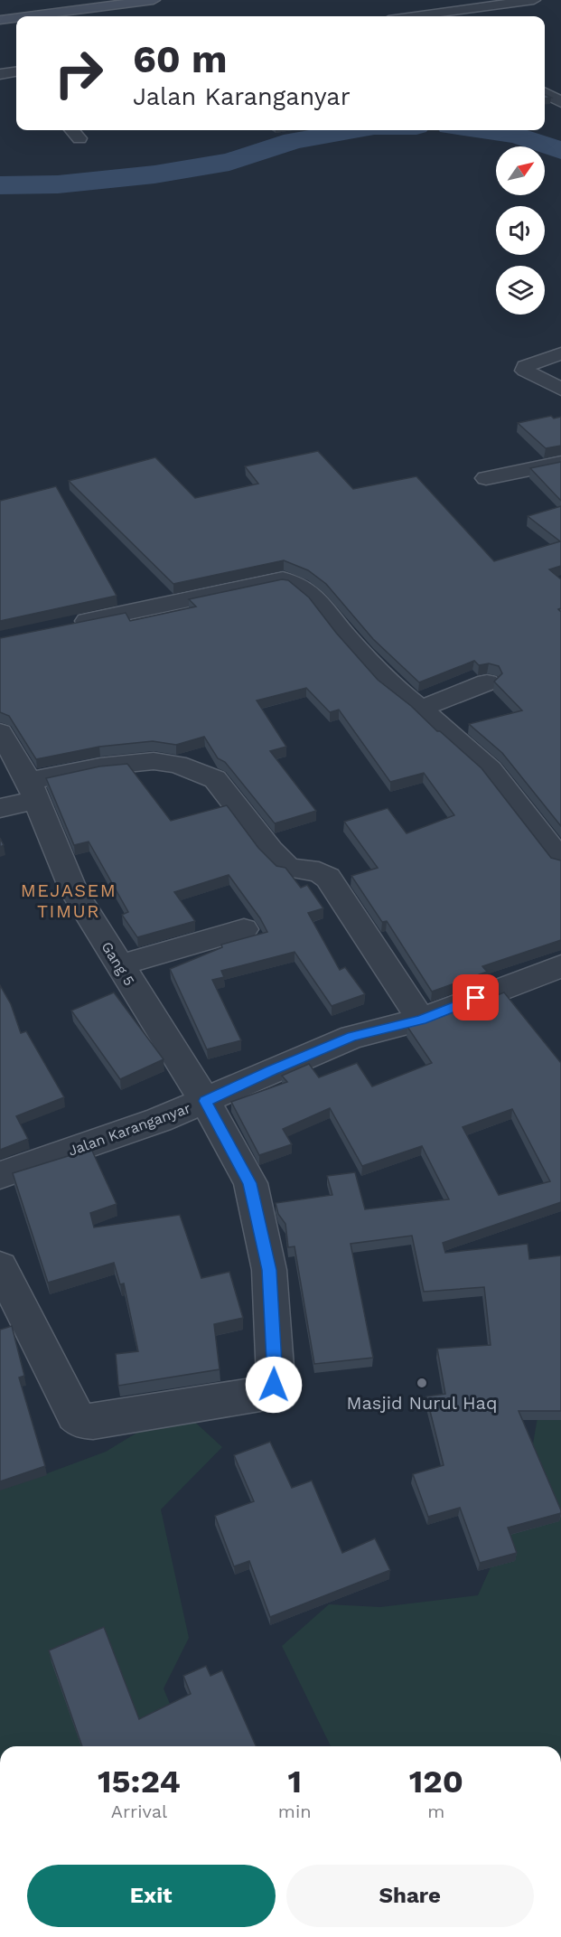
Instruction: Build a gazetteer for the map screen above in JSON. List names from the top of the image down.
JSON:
{
  "streets": {
    "street": ["Gang 5", "Jalan Karanganyar"]
  },
  "crossings": [
    ["Gang 5", "Jalan Karanganyar"]
  ],
  "districts": ["MEJASEM TIMUR"],
  "places": ["Masjid Nurul Haq"],
  "north": "top right",
  "page": {
    "turn": ["60 m", "Jalan Karanganyar"],
    "eta": [
      "15:24",
      "Arrival",
      "1",
      "min",
      "120",
      "m"
    ],
    "buttons": ["Exit", "Share"]
  }
}
